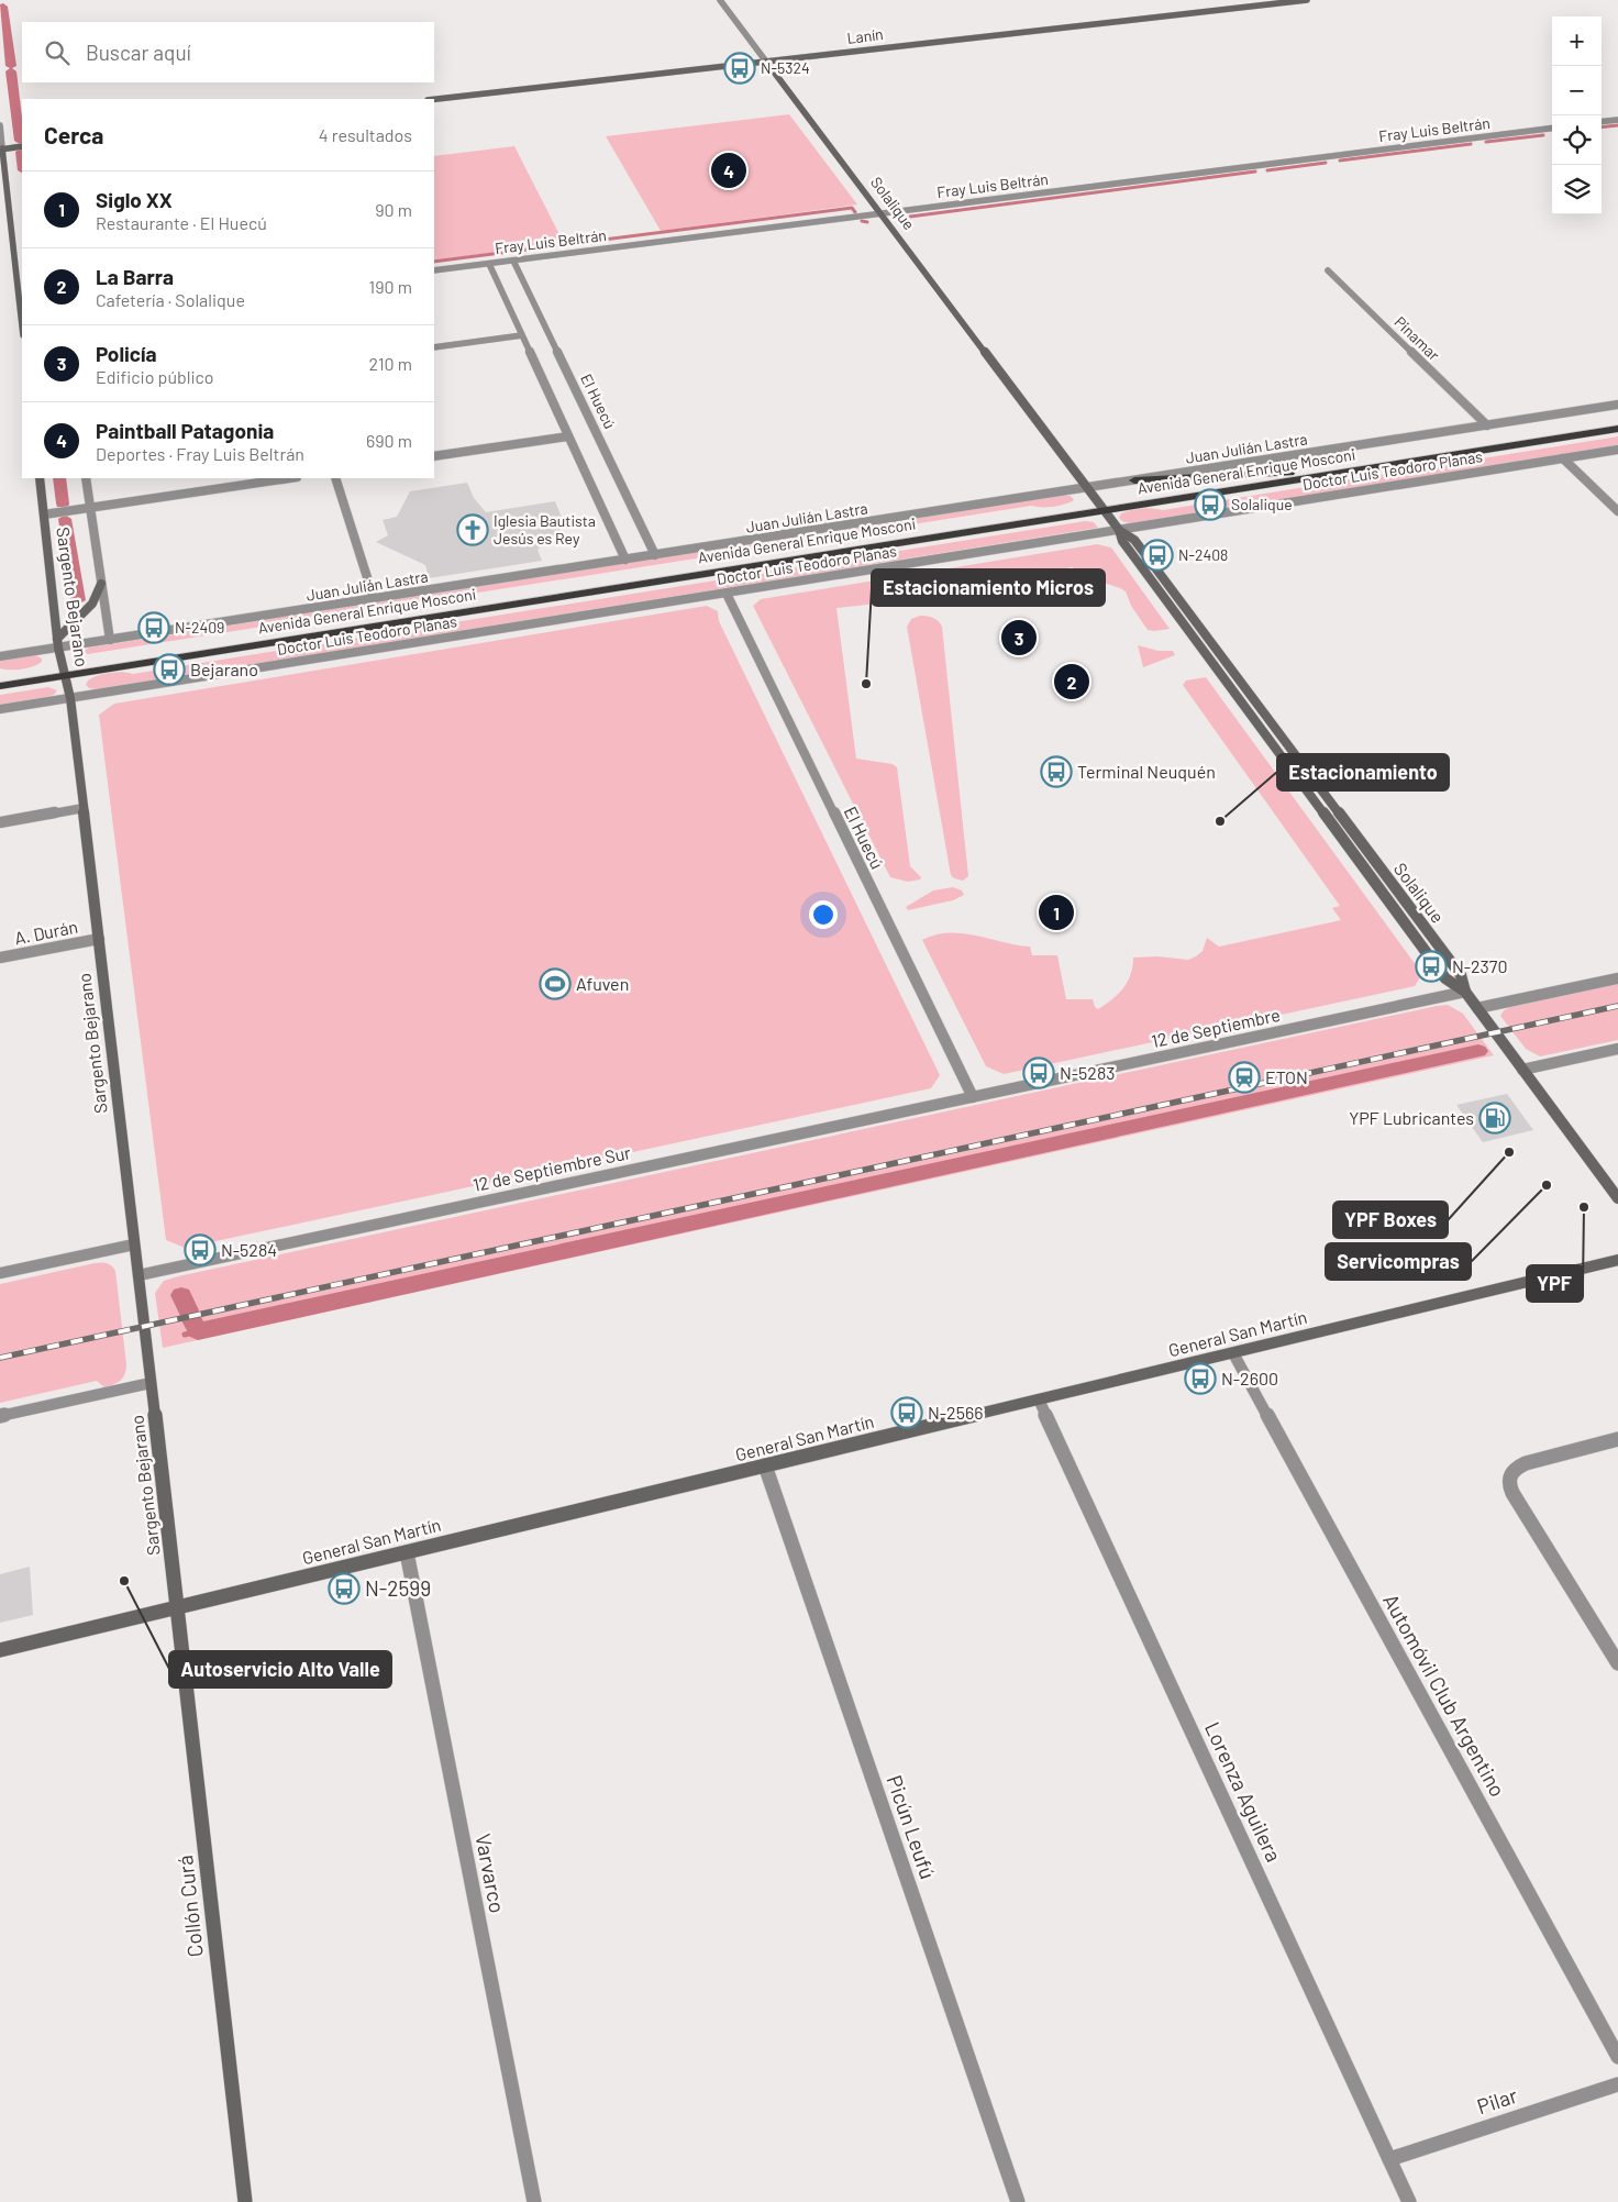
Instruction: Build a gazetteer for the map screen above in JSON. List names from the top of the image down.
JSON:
{
  "streets": {
    "highway": ["Avenida General Enrique Mosconi"],
    "main road": [
      "Lanín",
      "Solalique",
      "Sargento Bejarano",
      "General San Martín",
      "Collón Curá"
    ],
    "street": [
      "Fray Luis Beltrán",
      "Pinamar",
      "El Huecú",
      "Juan Julián Lastra",
      "Doctor Luis Teodoro Planas",
      "A. Durán",
      "12 de Septiembre",
      "12 de Septiembre Sur",
      "Automóvil Club Argentino",
      "Lorenza Aguilera",
      "Picún Leufú",
      "Varvarco",
      "Pilar"
    ]
  },
  "crossings": [
    ["Lanín", "Solalique"],
    ["Fray Luis Beltrán", "Solalique"],
    ["Fray Luis Beltrán", "El Huecú"],
    ["Solalique", "Juan Julián Lastra"],
    ["Solalique", "Doctor Luis Teodoro Planas"],
    ["Solalique", "Avenida General Enrique Mosconi"],
    ["Solalique", "12 de Septiembre"],
    ["Pinamar", "Juan Julián Lastra"],
    ["El Huecú", "Juan Julián Lastra"],
    ["El Huecú", "Doctor Luis Teodoro Planas"],
    ["El Huecú", "12 de Septiembre"],
    ["El Huecú", "12 de Septiembre Sur"],
    ["Juan Julián Lastra", "Sargento Bejarano"],
    ["Doctor Luis Teodoro Planas", "Sargento Bejarano"],
    ["Avenida General Enrique Mosconi", "Sargento Bejarano"],
    ["Sargento Bejarano", "A. Durán"],
    ["Sargento Bejarano", "12 de Septiembre Sur"],
    ["Sargento Bejarano", "General San Martín"],
    ["Sargento Bejarano", "Collón Curá"],
    ["12 de Septiembre", "12 de Septiembre Sur"],
    ["General San Martín", "Automóvil Club Argentino"],
    ["General San Martín", "Lorenza Aguilera"],
    ["General San Martín", "Picún Leufú"],
    ["General San Martín", "Varvarco"],
    ["General San Martín", "Collón Curá"],
    ["Lorenza Aguilera", "Pilar"]
  ],
  "places": {
    "bus stop": [
      "N-5324",
      "Solalique",
      "N-2408",
      "N-2409",
      "Bejarano",
      "Terminal Neuquén",
      "N-2370",
      "N-5283",
      "N-5284",
      "N-2600",
      "N-2566",
      "N-2599"
    ],
    "church": ["Iglesia Bautista Jesús es Rey"],
    "other": [
      "Estacionamiento Micros",
      "Estacionamiento",
      "YPF Boxes",
      "Servicompras",
      "YPF",
      "Autoservicio Alto Valle"
    ],
    "sports": ["Afuven"],
    "station": ["ETON"],
    "fuel station": ["YPF Lubricantes"]
  },
  "page": {
    "map_buttons": ["+", "−"],
    "search": "Buscar aquí",
    "heading": ["Cerca", "4 resultados"],
    "pins": [
      "4",
      "3",
      "2",
      "1"
    ],
    "list": [
      {
        "mark": "1",
        "name": "Siglo XX",
        "note": "Restaurante · El Huecú",
        "value": "90 m"
      },
      {
        "mark": "2",
        "name": "La Barra",
        "note": "Cafetería · Solalique",
        "value": "190 m"
      },
      {
        "mark": "3",
        "name": "Policía",
        "note": "Edificio público",
        "value": "210 m"
      },
      {
        "mark": "4",
        "name": "Paintball Patagonia",
        "note": "Deportes · Fray Luis Beltrán",
        "value": "690 m"
      }
    ]
  }
}
